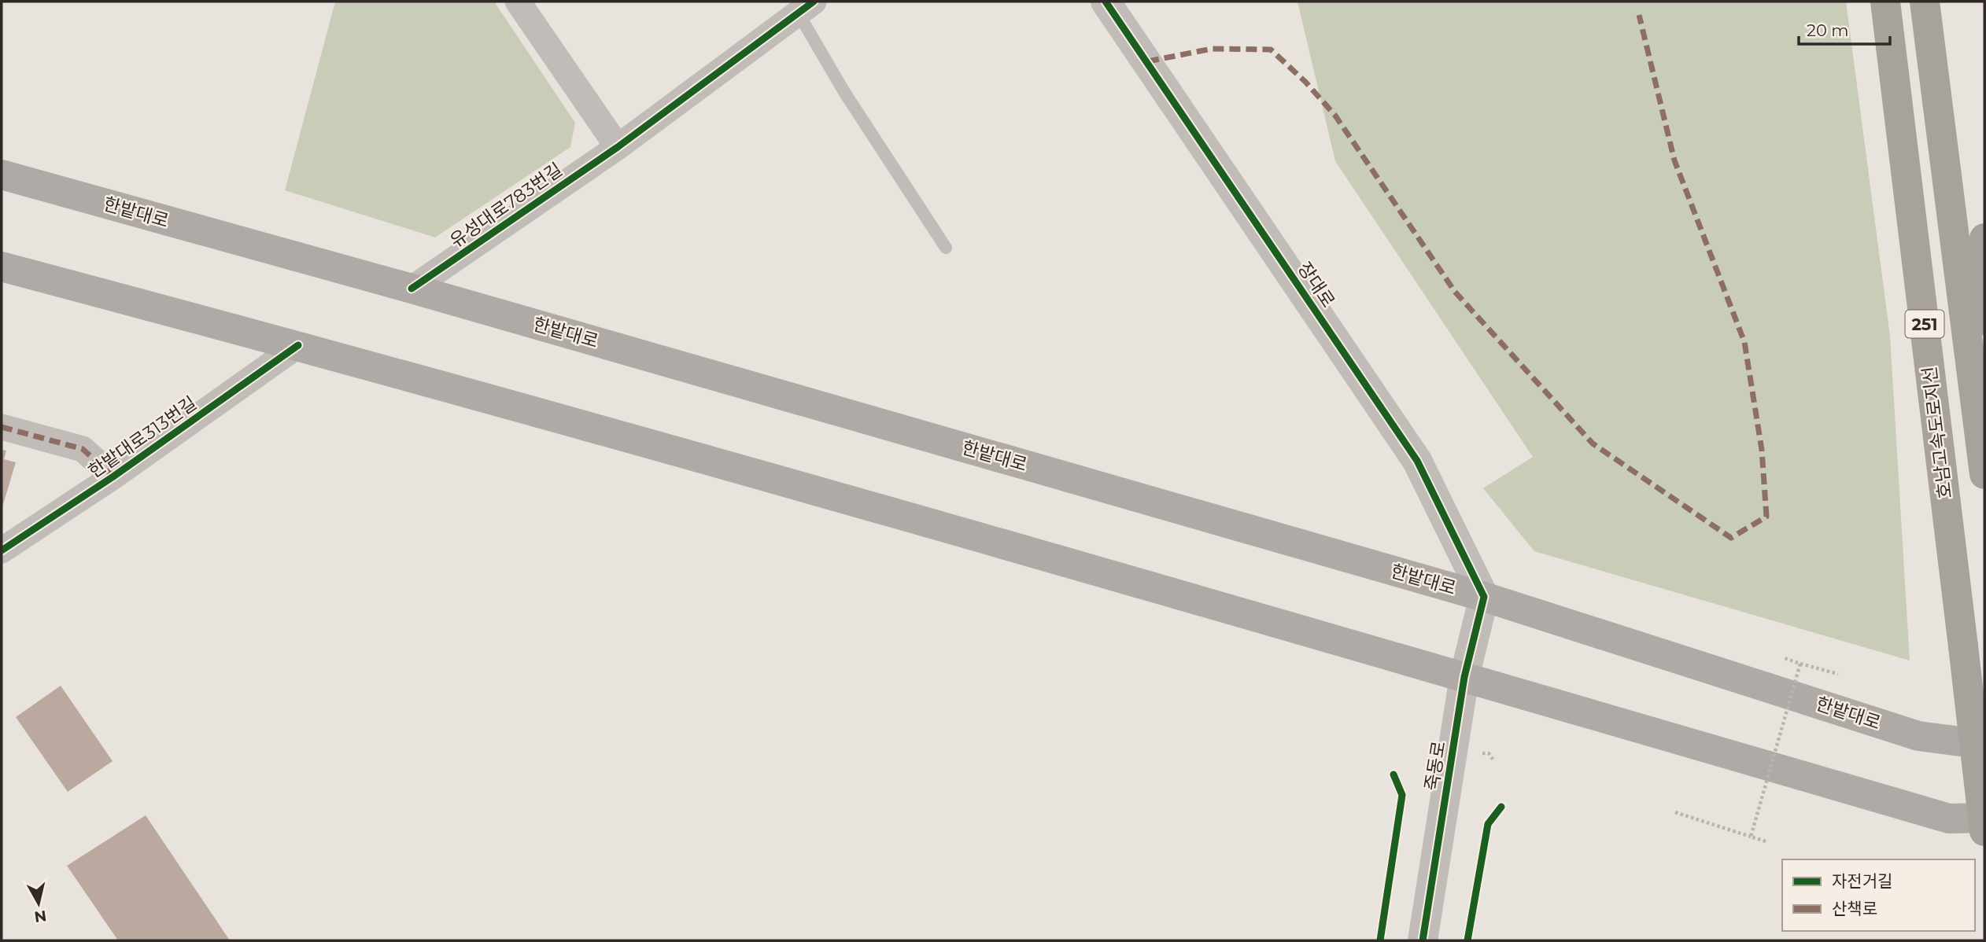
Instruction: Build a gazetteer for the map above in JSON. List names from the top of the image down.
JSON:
{
  "streets": {
    "highway": ["251", "호남고속도로지선"],
    "main road": ["한밭대로"],
    "street": [
      "유성대로783번길",
      "장대로",
      "한밭대로313번길",
      "죽동로"
    ]
  },
  "crossings": [
    ["유성대로783번길", "한밭대로"],
    ["한밭대로", "장대로"],
    ["한밭대로", "죽동로"],
    ["장대로", "죽동로"]
  ],
  "legend": ["자전거길", "산책로"],
  "scale_bar": "20 m",
  "north": "bottom"
}
